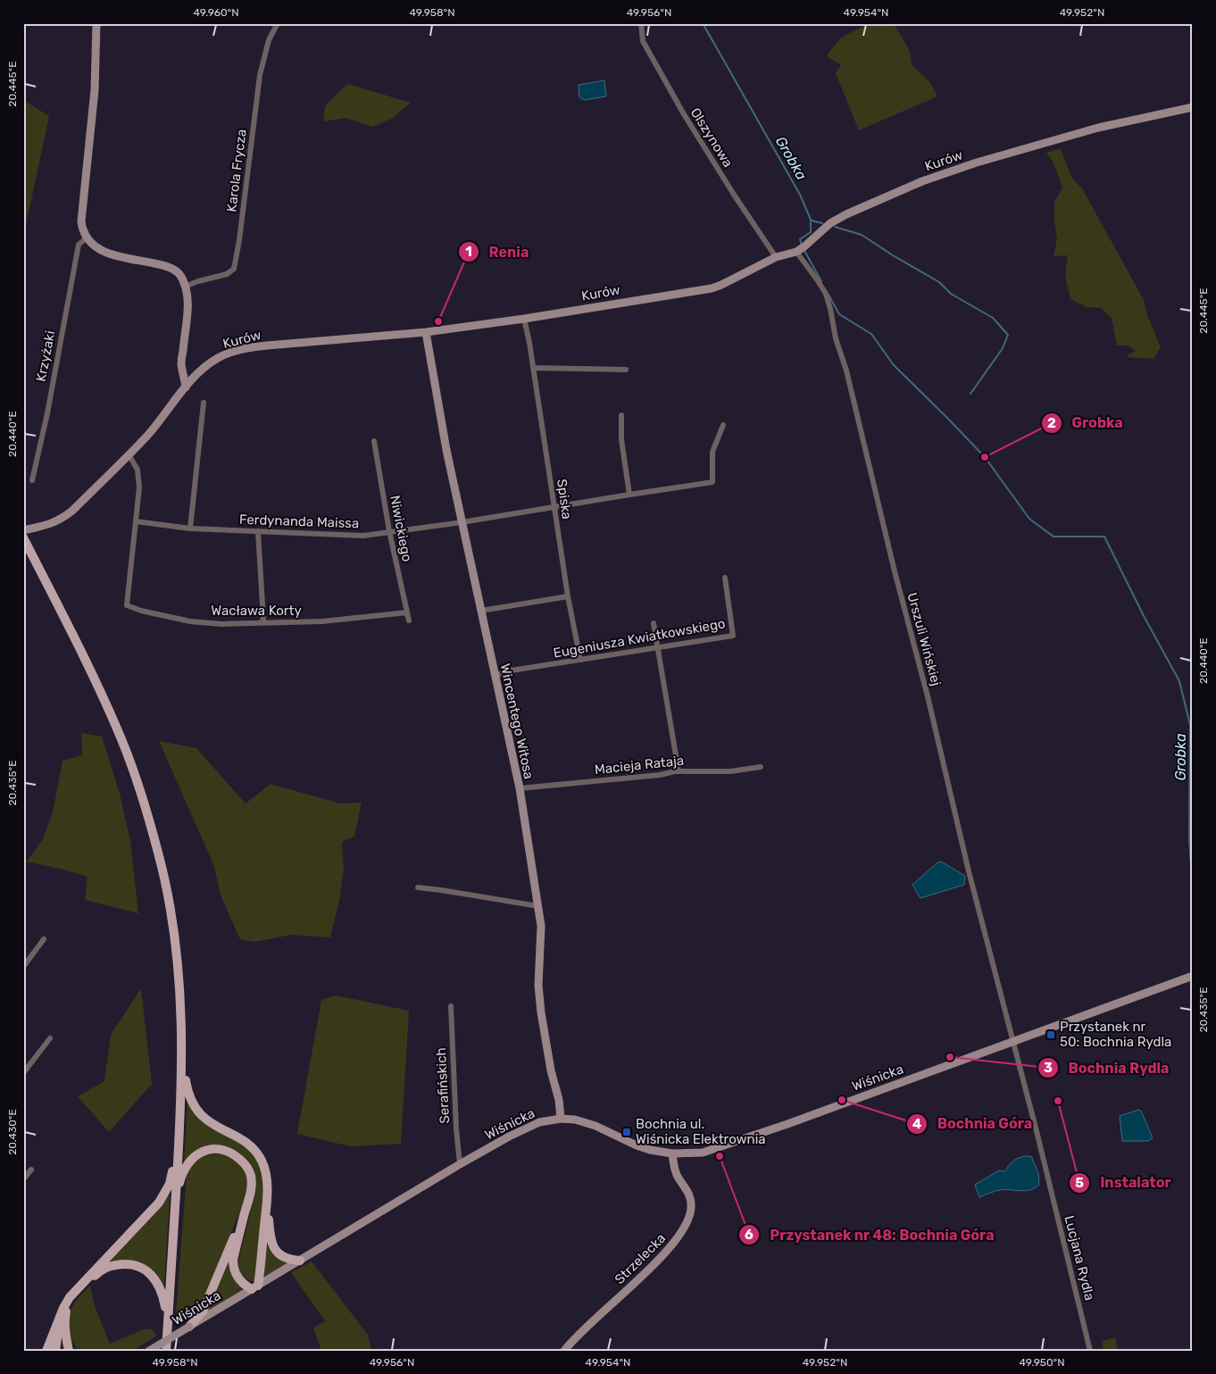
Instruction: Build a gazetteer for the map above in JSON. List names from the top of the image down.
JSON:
{
  "streets": {
    "street": [
      "Olszynowa",
      "Kurów",
      "Karola Frycza",
      "Krzyżaki",
      "Spiska",
      "Ferdynanda Maissa",
      "Niwickiego",
      "Wacława Korty",
      "Eugeniusza Kwiatkowskiego",
      "Urszuli Wińskiej",
      "Wincentego Witosa",
      "Macieja Rataja",
      "Wiśnicka",
      "Serafińskich",
      "Lucjana Rydla",
      "Strzelecka"
    ]
  },
  "crossings": [
    ["Olszynowa", "Kurów"],
    ["Kurów", "Spiska"],
    ["Kurów", "Wacława Korty"],
    ["Kurów", "Urszuli Wińskiej"],
    ["Kurów", "Wincentego Witosa"],
    ["Spiska", "Ferdynanda Maissa"],
    ["Spiska", "Eugeniusza Kwiatkowskiego"],
    ["Ferdynanda Maissa", "Niwickiego"],
    ["Ferdynanda Maissa", "Wacława Korty"],
    ["Ferdynanda Maissa", "Wincentego Witosa"],
    ["Niwickiego", "Wacława Korty"],
    ["Eugeniusza Kwiatkowskiego", "Wincentego Witosa"],
    ["Urszuli Wińskiej", "Wiśnicka"],
    ["Urszuli Wińskiej", "Lucjana Rydla"],
    ["Wincentego Witosa", "Macieja Rataja"],
    ["Wincentego Witosa", "Wiśnicka"],
    ["Wiśnicka", "Serafińskich"],
    ["Wiśnicka", "Lucjana Rydla"],
    ["Wiśnicka", "Strzelecka"]
  ],
  "water": ["Grobka"],
  "places": {
    "other": [
      "Renia",
      "Grobka",
      "Bochnia Rydla",
      "Bochnia Góra",
      "Instalator",
      "Przystanek nr 48: Bochnia Góra"
    ],
    "transit": ["Przystanek nr 50: Bochnia Rydla", "Bochnia ul. Wiśnicka Elektrownia"]
  },
  "coordinates": [
    "49.960°N",
    "49.958°N",
    "49.956°N",
    "49.954°N",
    "49.952°N",
    "20.445°E",
    "20.440°E",
    "20.435°E",
    "20.430°E",
    "49.950°N"
  ]
}
